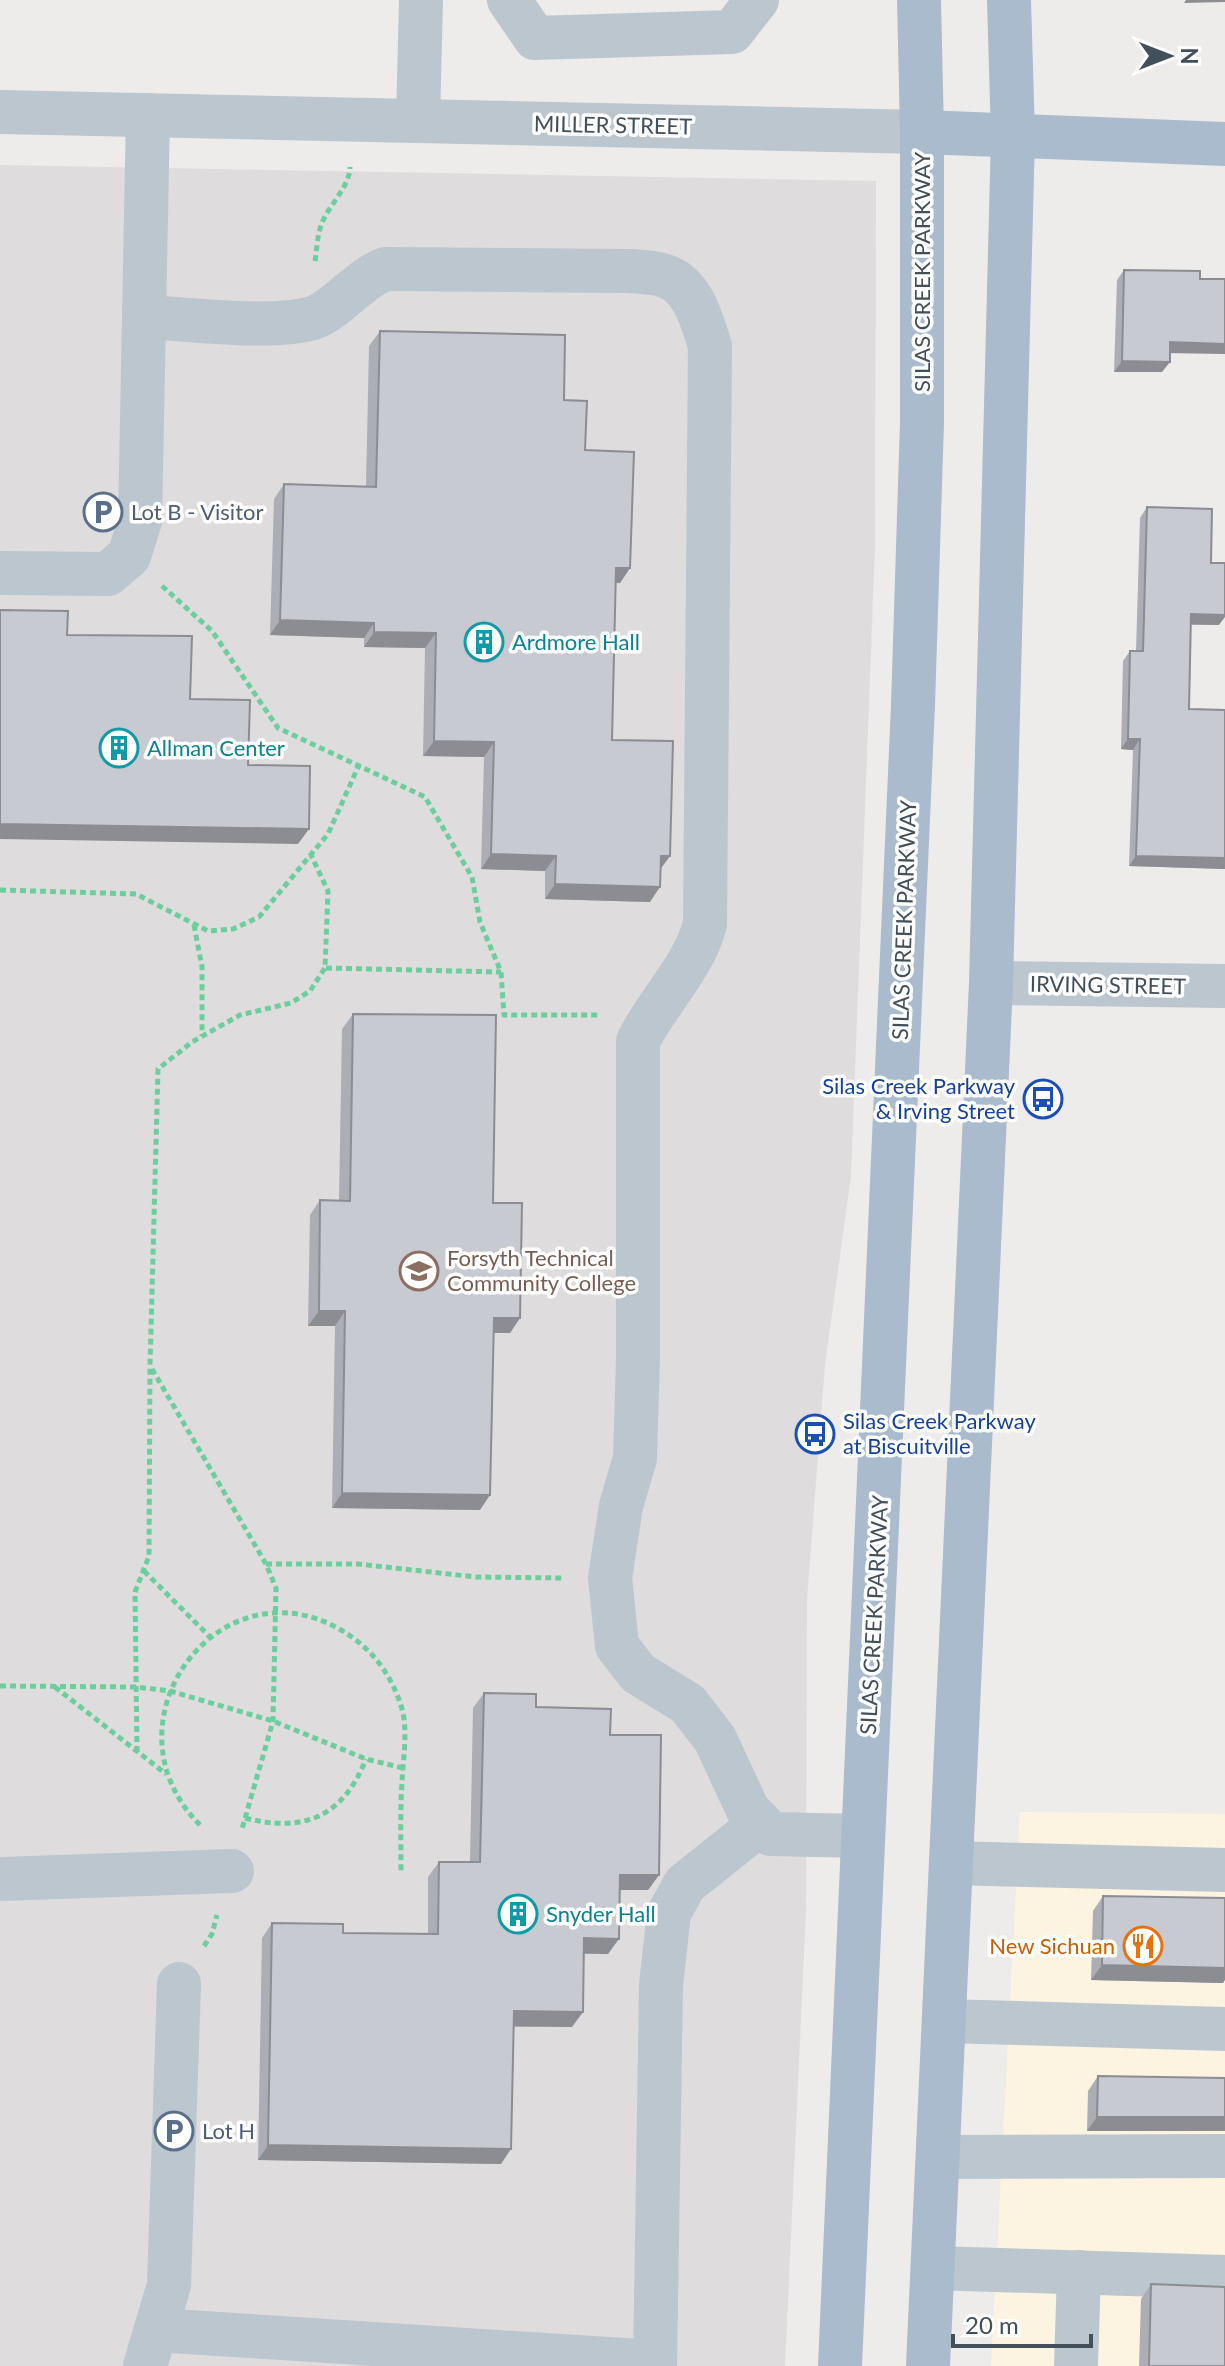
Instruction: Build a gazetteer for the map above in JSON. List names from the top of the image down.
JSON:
{
  "streets": {
    "main road": ["MILLER STREET", "SILAS CREEK PARKWAY"],
    "street": ["IRVING STREET"]
  },
  "crossings": [
    ["MILLER STREET", "SILAS CREEK PARKWAY"]
  ],
  "places": {
    "parking": ["Lot B - Visitor", "Lot H"],
    "building": ["Ardmore Hall", "Allman Center", "Snyder Hall"],
    "bus stop": ["Silas Creek Parkway & Irving Street", "Silas Creek Parkway at Biscuitville"],
    "school or university": ["Forsyth Technical Community College"],
    "restaurant": ["New Sichuan"]
  },
  "scale_bar": "20 m",
  "north": "right"
}
